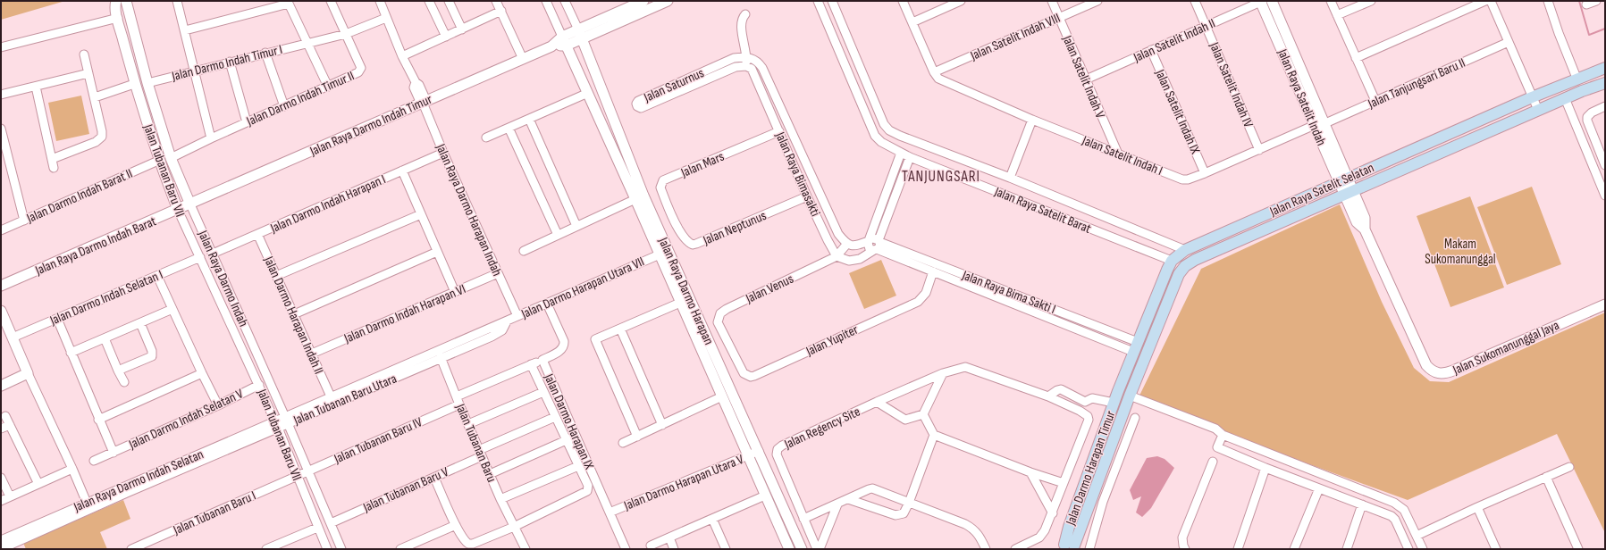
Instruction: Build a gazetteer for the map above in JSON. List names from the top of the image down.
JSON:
{
  "streets": {
    "main road": ["Jalan Raya Satelit Selatan", "Jalan Darmo Harapan Timur"],
    "street": [
      "Jalan Satelit Indah VIII",
      "Jalan Satelit Indah II",
      "Jalan Darmo Indah Timur I",
      "Jalan Satelit Indah V",
      "Jalan Tanjungsari Baru II",
      "Jalan Saturnus",
      "Jalan Satelit Indah IV",
      "Jalan Raya Satelit Indah",
      "Jalan Darmo Indah Timur II",
      "Jalan Satelit Indah IX",
      "Jalan Raya Darmo Indah Timur",
      "Jalan Satelit Indah I",
      "Jalan Mars",
      "Jalan Tubanan Baru VII",
      "Jalan Raya Bimasakti",
      "Jalan Darmo Indah Barat II",
      "Jalan Darmo Indah Harapan I",
      "Jalan Raya Darmo Harapan Indah",
      "Jalan Raya Satelit Barat",
      "Jalan Neptunus",
      "Jalan Raya Darmo Indah Barat",
      "Jalan Raya Darmo Indah",
      "Jalan Darmo Harapan Utara VII",
      "Jalan Venus",
      "Jalan Raya Darmo Harapan",
      "Jalan Raya Bima Sakti I",
      "Jalan Darmo Indah Selatan I",
      "Jalan Darmo Indah Harapan VI",
      "Jalan Darmo Harapan Indah II",
      "Jalan Yupiter",
      "Jalan Sukomanunggal Jaya",
      "Jalan Tubanan Baru Utara",
      "Jalan Darmo Indah Selatan V",
      "Jalan Darmo Harapan IX",
      "Jalan Regency Site",
      "Jalan Tubanan Baru IV",
      "Jalan Tubanan Baru",
      "Jalan Raya Darmo Indah Selatan",
      "Jalan Darmo Harapan Utara V",
      "Jalan Tubanan Baru V",
      "Jalan Tubanan Baru I"
    ]
  },
  "crossings": [
    ["Jalan Satelit Indah VIII", "Jalan Satelit Indah V"],
    ["Jalan Satelit Indah VIII", "Jalan Satelit Indah I"],
    ["Jalan Satelit Indah II", "Jalan Satelit Indah V"],
    ["Jalan Satelit Indah II", "Jalan Satelit Indah IV"],
    ["Jalan Satelit Indah II", "Jalan Raya Satelit Indah"],
    ["Jalan Satelit Indah II", "Jalan Satelit Indah IX"],
    ["Jalan Darmo Indah Timur I", "Jalan Darmo Indah Timur II"],
    ["Jalan Darmo Indah Timur I", "Jalan Raya Darmo Harapan Indah"],
    ["Jalan Darmo Indah Timur I", "Jalan Raya Darmo Indah"],
    ["Jalan Satelit Indah V", "Jalan Satelit Indah I"],
    ["Jalan Tanjungsari Baru II", "Jalan Raya Satelit Indah"],
    ["Jalan Saturnus", "Jalan Raya Bimasakti"],
    ["Jalan Satelit Indah IV", "Jalan Satelit Indah I"],
    ["Jalan Raya Satelit Indah", "Jalan Satelit Indah I"],
    ["Jalan Raya Satelit Indah", "Jalan Raya Satelit Selatan"],
    ["Jalan Raya Satelit Indah", "Jalan Sukomanunggal Jaya"],
    ["Jalan Darmo Indah Timur II", "Jalan Raya Darmo Indah"],
    ["Jalan Satelit Indah IX", "Jalan Satelit Indah I"],
    ["Jalan Raya Darmo Indah Timur", "Jalan Raya Darmo Harapan Indah"],
    ["Jalan Raya Darmo Indah Timur", "Jalan Raya Darmo Indah Barat"],
    ["Jalan Raya Darmo Indah Timur", "Jalan Raya Darmo Indah"],
    ["Jalan Raya Darmo Indah Timur", "Jalan Raya Darmo Harapan"],
    ["Jalan Mars", "Jalan Raya Bimasakti"],
    ["Jalan Mars", "Jalan Neptunus"],
    ["Jalan Tubanan Baru VII", "Jalan Darmo Indah Barat II"],
    ["Jalan Tubanan Baru VII", "Jalan Raya Darmo Indah Barat"],
    ["Jalan Tubanan Baru VII", "Jalan Darmo Indah Selatan I"],
    ["Jalan Tubanan Baru VII", "Jalan Tubanan Baru Utara"],
    ["Jalan Tubanan Baru VII", "Jalan Darmo Indah Selatan V"],
    ["Jalan Tubanan Baru VII", "Jalan Tubanan Baru IV"],
    ["Jalan Tubanan Baru VII", "Jalan Raya Darmo Indah Selatan"],
    ["Jalan Tubanan Baru VII", "Jalan Tubanan Baru I"],
    ["Jalan Raya Bimasakti", "Jalan Neptunus"],
    ["Jalan Raya Bimasakti", "Jalan Venus"],
    ["Jalan Raya Satelit Selatan", "Jalan Raya Satelit Barat"],
    ["Jalan Raya Satelit Selatan", "Jalan Raya Bima Sakti I"],
    ["Jalan Raya Satelit Selatan", "Jalan Sukomanunggal Jaya"],
    ["Jalan Raya Satelit Selatan", "Jalan Darmo Harapan Timur"],
    ["Jalan Darmo Indah Harapan I", "Jalan Raya Darmo Harapan Indah"],
    ["Jalan Darmo Indah Harapan I", "Jalan Raya Darmo Indah"],
    ["Jalan Darmo Indah Harapan I", "Jalan Darmo Harapan Indah II"],
    ["Jalan Raya Darmo Harapan Indah", "Jalan Darmo Harapan Utara VII"],
    ["Jalan Raya Darmo Harapan Indah", "Jalan Darmo Indah Harapan VI"],
    ["Jalan Raya Darmo Indah Barat", "Jalan Raya Darmo Indah"],
    ["Jalan Raya Darmo Indah", "Jalan Tubanan Baru Utara"],
    ["Jalan Raya Darmo Indah", "Jalan Tubanan Baru IV"],
    ["Jalan Raya Darmo Indah", "Jalan Tubanan Baru V"],
    ["Jalan Darmo Harapan Utara VII", "Jalan Raya Darmo Harapan"],
    ["Jalan Darmo Harapan Utara VII", "Jalan Tubanan Baru Utara"],
    ["Jalan Darmo Harapan Utara VII", "Jalan Darmo Harapan IX"],
    ["Jalan Venus", "Jalan Yupiter"],
    ["Jalan Raya Darmo Harapan", "Jalan Darmo Harapan Utara V"],
    ["Jalan Raya Bima Sakti I", "Jalan Yupiter"],
    ["Jalan Darmo Indah Selatan I", "Jalan Darmo Indah Selatan V"],
    ["Jalan Darmo Indah Harapan VI", "Jalan Darmo Harapan Indah II"],
    ["Jalan Tubanan Baru Utara", "Jalan Tubanan Baru"],
    ["Jalan Tubanan Baru Utara", "Jalan Raya Darmo Indah Selatan"],
    ["Jalan Darmo Harapan IX", "Jalan Tubanan Baru IV"],
    ["Jalan Darmo Harapan IX", "Jalan Darmo Harapan Utara V"],
    ["Jalan Tubanan Baru IV", "Jalan Tubanan Baru"],
    ["Jalan Tubanan Baru IV", "Jalan Tubanan Baru I"],
    ["Jalan Tubanan Baru", "Jalan Tubanan Baru V"]
  ],
  "districts": ["TANJUNGSARI"],
  "parks": ["Makam Sukomanunggal"]
}
